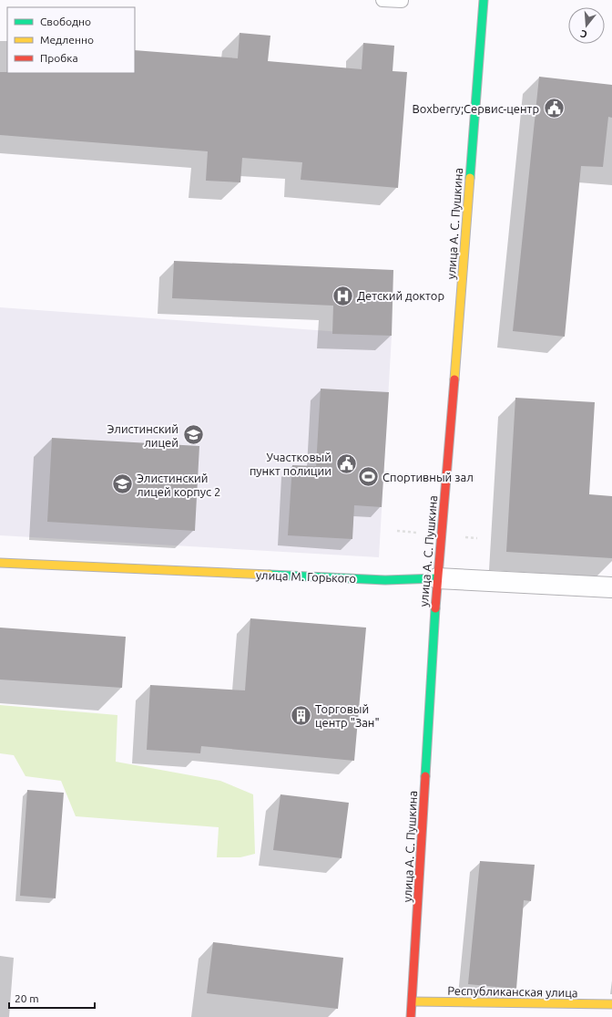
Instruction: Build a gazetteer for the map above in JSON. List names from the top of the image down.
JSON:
{
  "streets": {
    "main road": ["улица А. С. Пушкина", "улица М. Горького", "Республиканская улица"]
  },
  "crossings": [
    ["улица А. С. Пушкина", "улица М. Горького"],
    ["улица А. С. Пушкина", "Республиканская улица"]
  ],
  "places": {
    "public building": ["Boxberry;Сервис-центр", "Участковый пункт полиции"],
    "hospital": ["Детский доктор"],
    "school or university": ["Элистинский лицей", "Элистинский лицей корпус 2"],
    "sports": ["Спортивный зал"],
    "building": ["Торговый центр \"Зан\""]
  },
  "legend": ["Свободно", "Медленно", "Пробка"],
  "scale_bar": "20 m",
  "north": "bottom"
}
